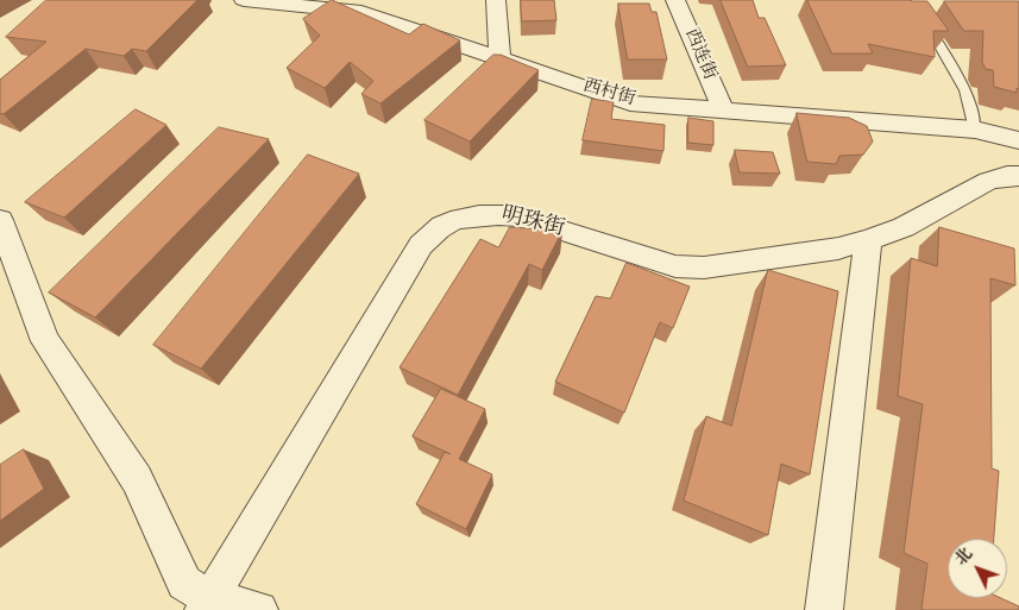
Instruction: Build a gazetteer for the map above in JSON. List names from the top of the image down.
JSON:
{
  "streets": {
    "street": ["西连街", "西村街", "明珠街"]
  },
  "crossings": [
    ["西连街", "西村街"]
  ],
  "north": "top left"
}
